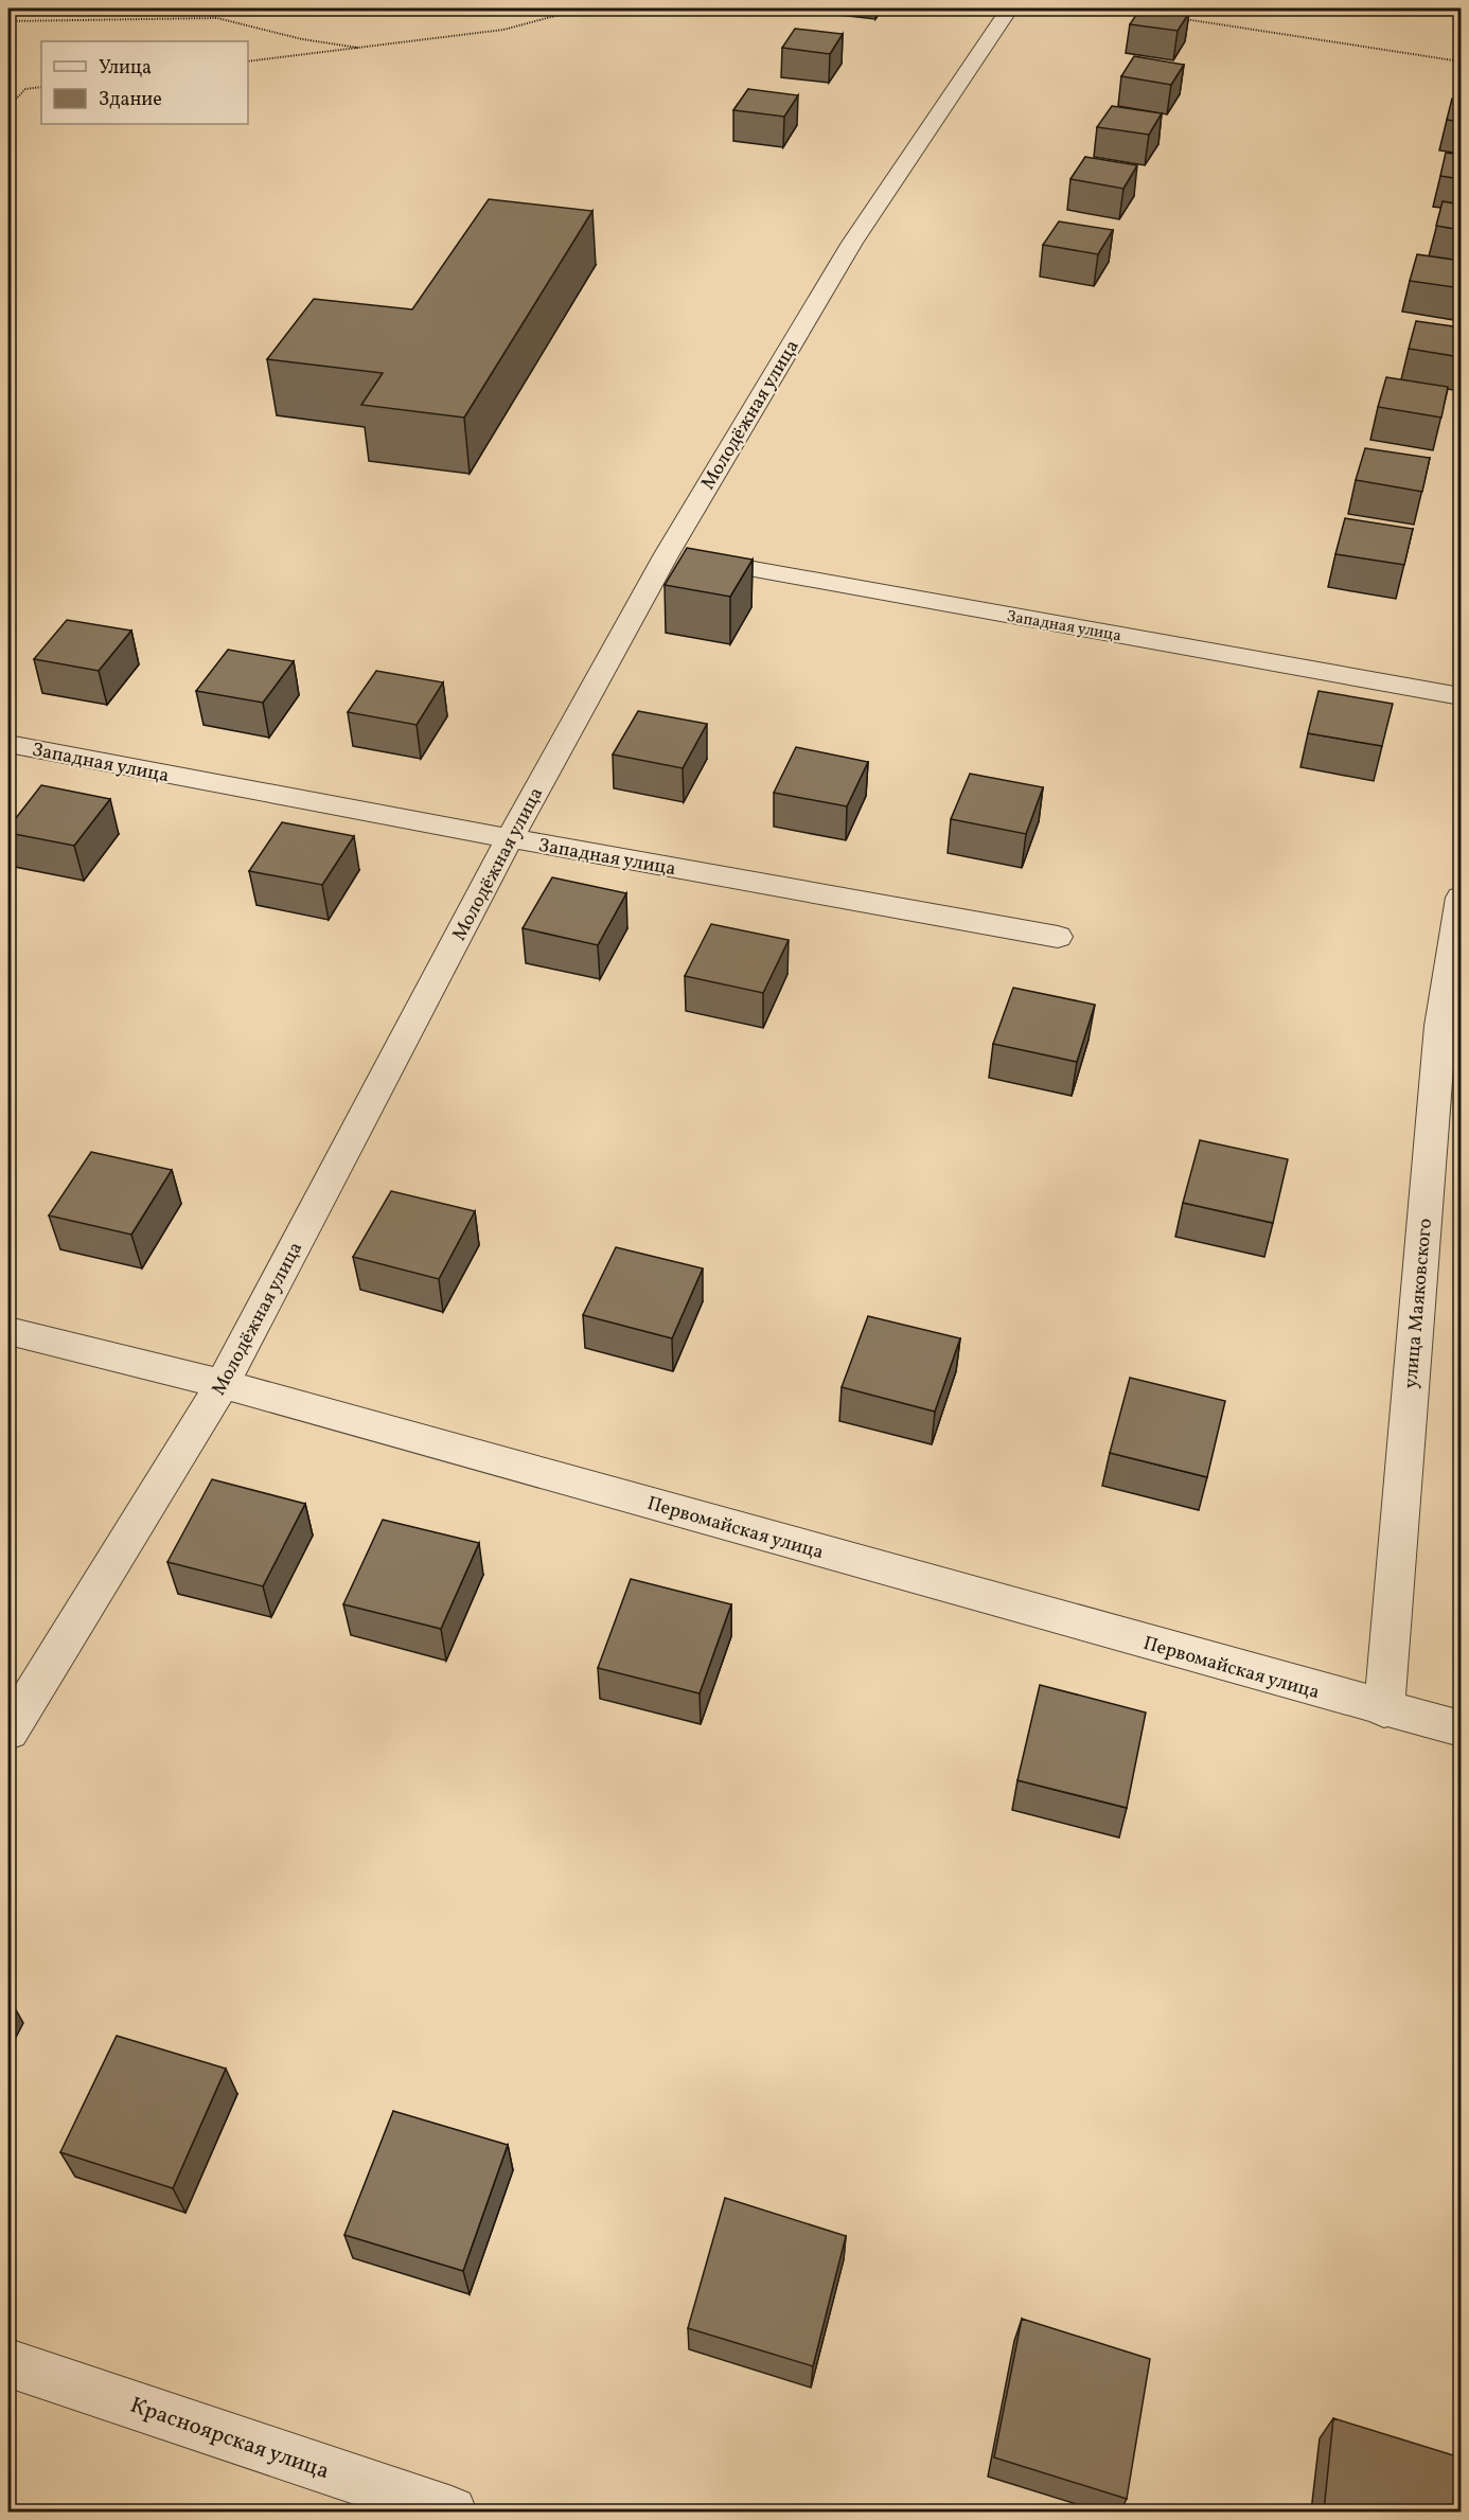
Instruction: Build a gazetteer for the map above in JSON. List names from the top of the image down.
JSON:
{
  "streets": {
    "street": [
      "Молодёжная улица",
      "Западная улица",
      "улица Маяковского",
      "Первомайская улица",
      "Красноярская улица"
    ]
  },
  "crossings": [
    ["Молодёжная улица", "Западная улица"],
    ["Молодёжная улица", "Первомайская улица"],
    ["улица Маяковского", "Первомайская улица"]
  ],
  "legend": ["Улица", "Здание"]
}
